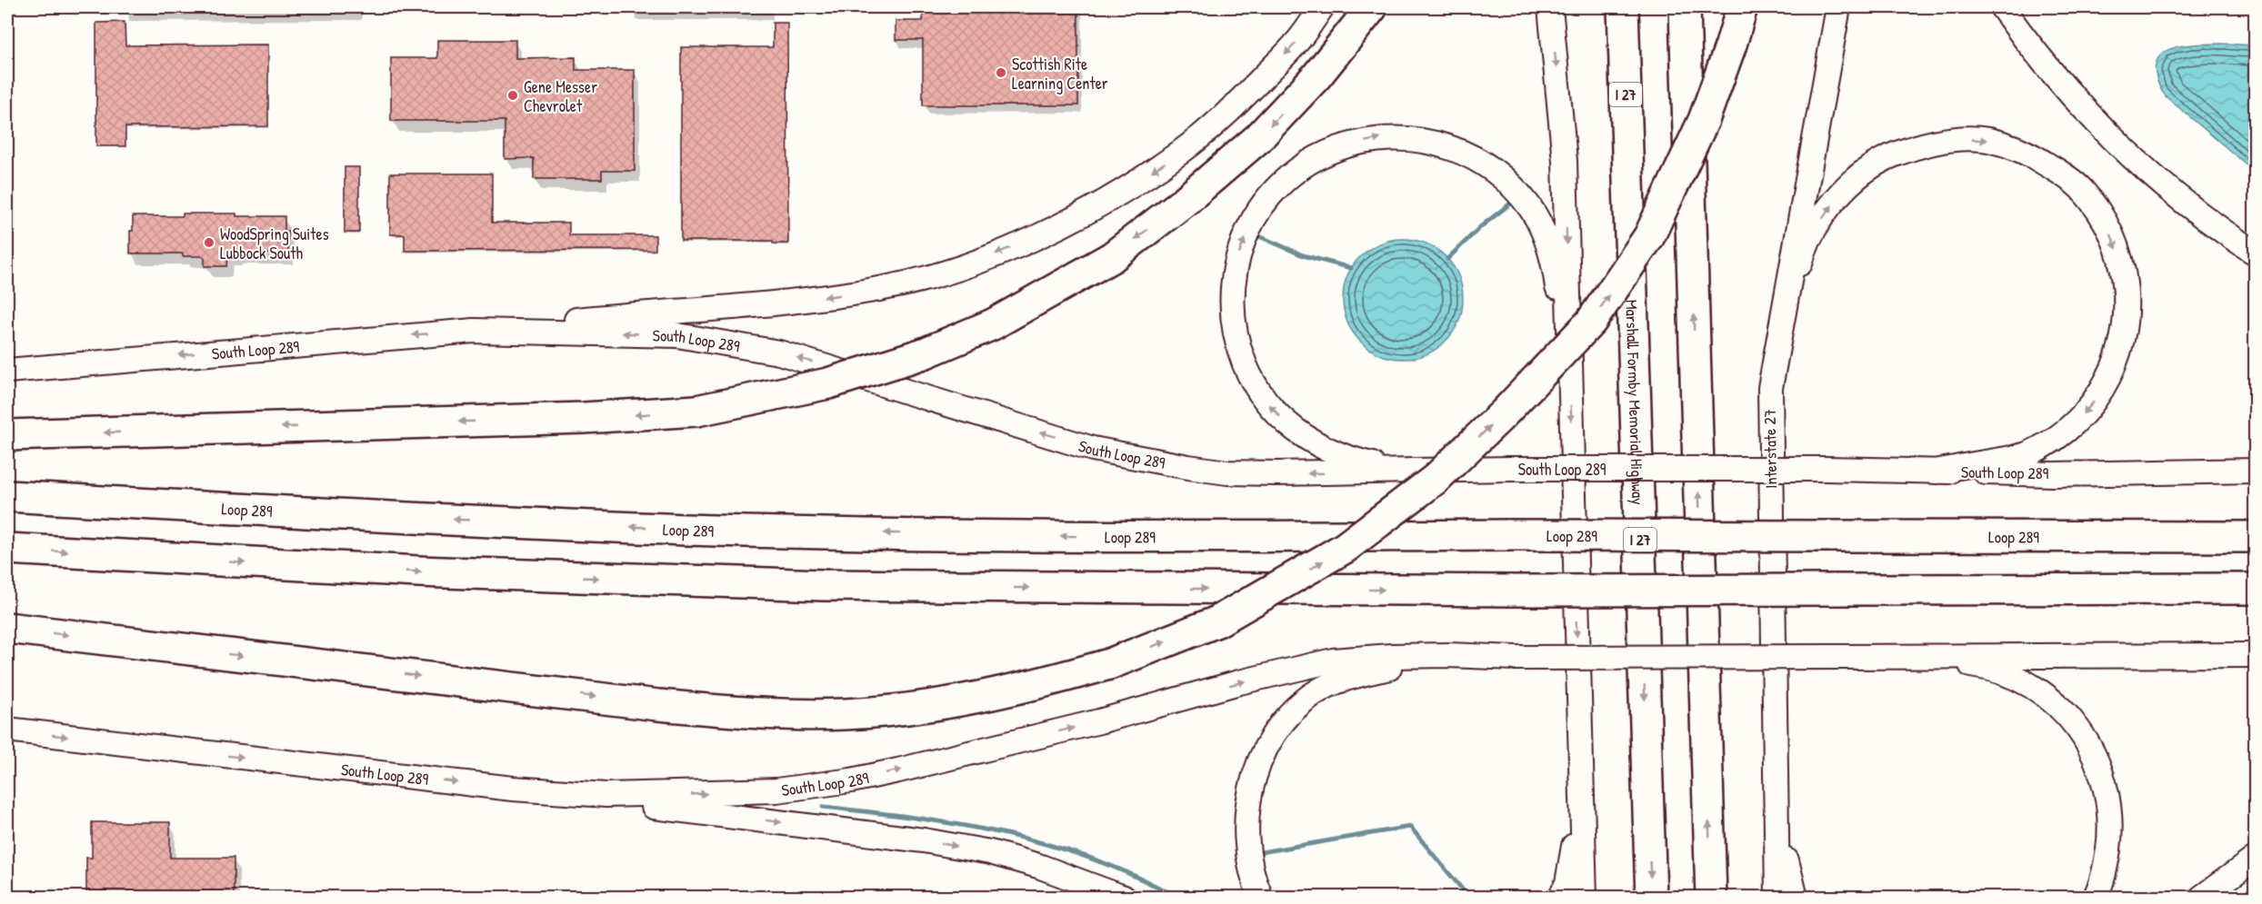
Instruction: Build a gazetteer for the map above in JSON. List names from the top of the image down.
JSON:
{
  "streets": {
    "highway": ["I 27", "Marshall Formby Memorial Highway", "Loop 289"],
    "main road": ["South Loop 289", "Interstate 27"]
  },
  "places": ["Scottish Rite Learning Center", "Gene Messer Chevrolet", "WoodSpring Suites Lubbock South"]
}
